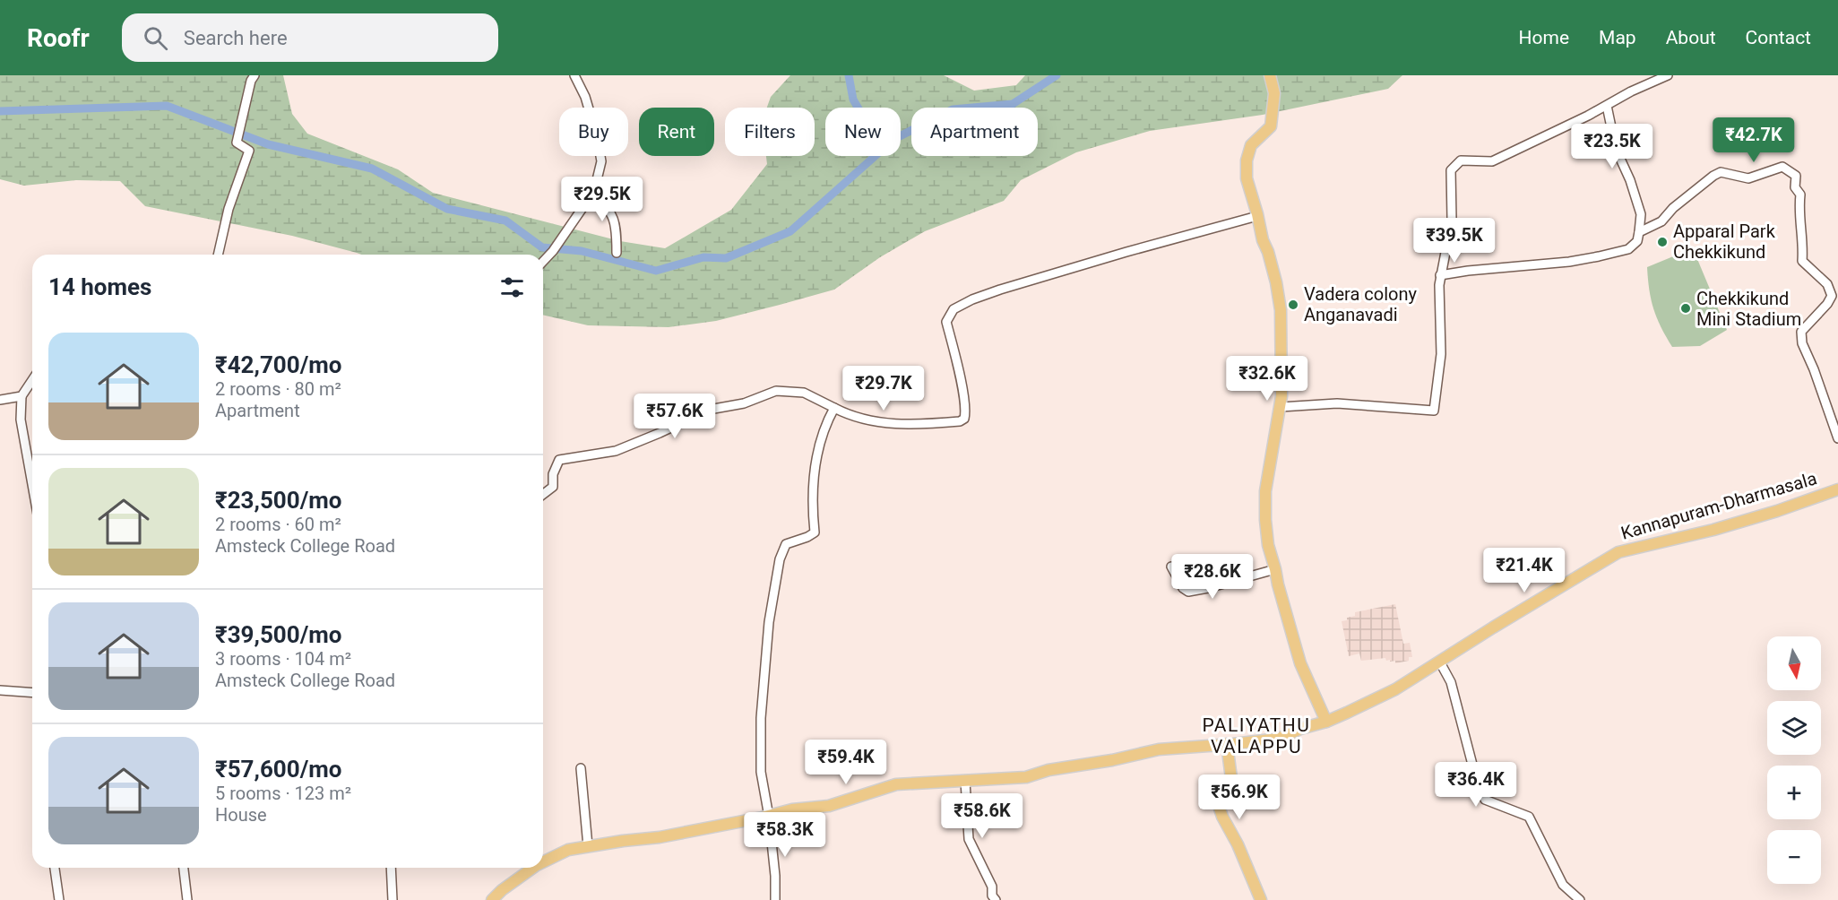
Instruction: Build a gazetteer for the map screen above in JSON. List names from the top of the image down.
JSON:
{
  "streets": {
    "main road": ["Kannapuram-Dharmasala"]
  },
  "districts": ["PALIYATHU VALAPPU"],
  "places": ["Apparal Park Chekkikund", "Vadera colony Anganavadi", "Chekkikund Mini Stadium"],
  "north": "bottom",
  "page": {
    "header": "Roofr",
    "search": "Search here",
    "nav": [
      "Home",
      "Map",
      "About",
      "Contact"
    ],
    "chip": [
      "Buy",
      "Rent",
      "Filters",
      "New",
      "Apartment"
    ],
    "price": [
      "₹42.7K",
      "₹23.5K",
      "₹29.5K",
      "₹39.5K",
      "₹32.6K",
      "₹29.7K",
      "₹57.6K",
      "₹21.4K",
      "₹28.6K",
      "₹59.4K",
      "₹36.4K",
      "₹56.9K",
      "₹58.6K",
      "₹58.3K"
    ],
    "heading": "14 homes",
    "list": [
      {
        "name": "₹42,700/mo",
        "note": "2 rooms · 80 m² · Apartment"
      },
      {
        "name": "₹23,500/mo",
        "note": "2 rooms · 60 m² · Amsteck College Road"
      },
      {
        "name": "₹39,500/mo",
        "note": "3 rooms · 104 m² · Amsteck College Road"
      },
      {
        "name": "₹57,600/mo",
        "note": "5 rooms · 123 m² · House"
      }
    ],
    "map_buttons": ["+", "−"]
  }
}
